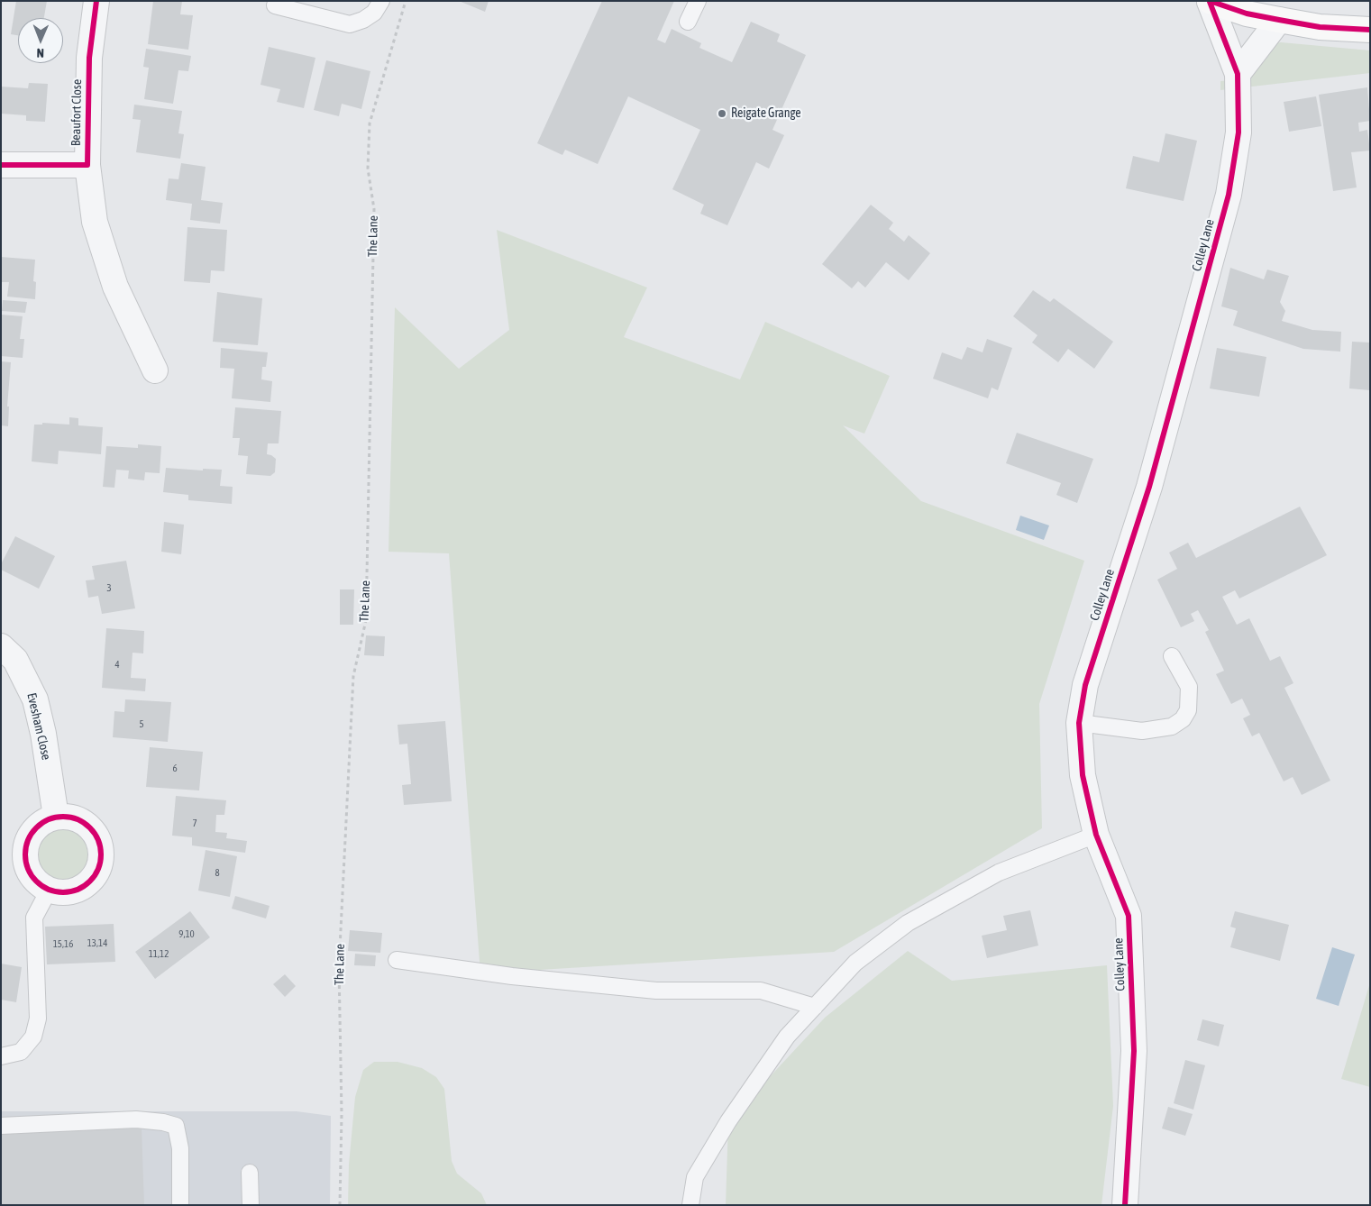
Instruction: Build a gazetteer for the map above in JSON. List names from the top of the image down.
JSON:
{
  "streets": {
    "street": ["Beaufort Close", "Colley Lane", "Evesham Close"],
    "path": ["The Lane"]
  },
  "places": ["Reigate Grange"],
  "house_numbers": [
    "3",
    "4",
    "5",
    "6",
    "7",
    "8",
    "9,10",
    "13,14",
    "15,16",
    "11,12"
  ],
  "north": "bottom"
}
